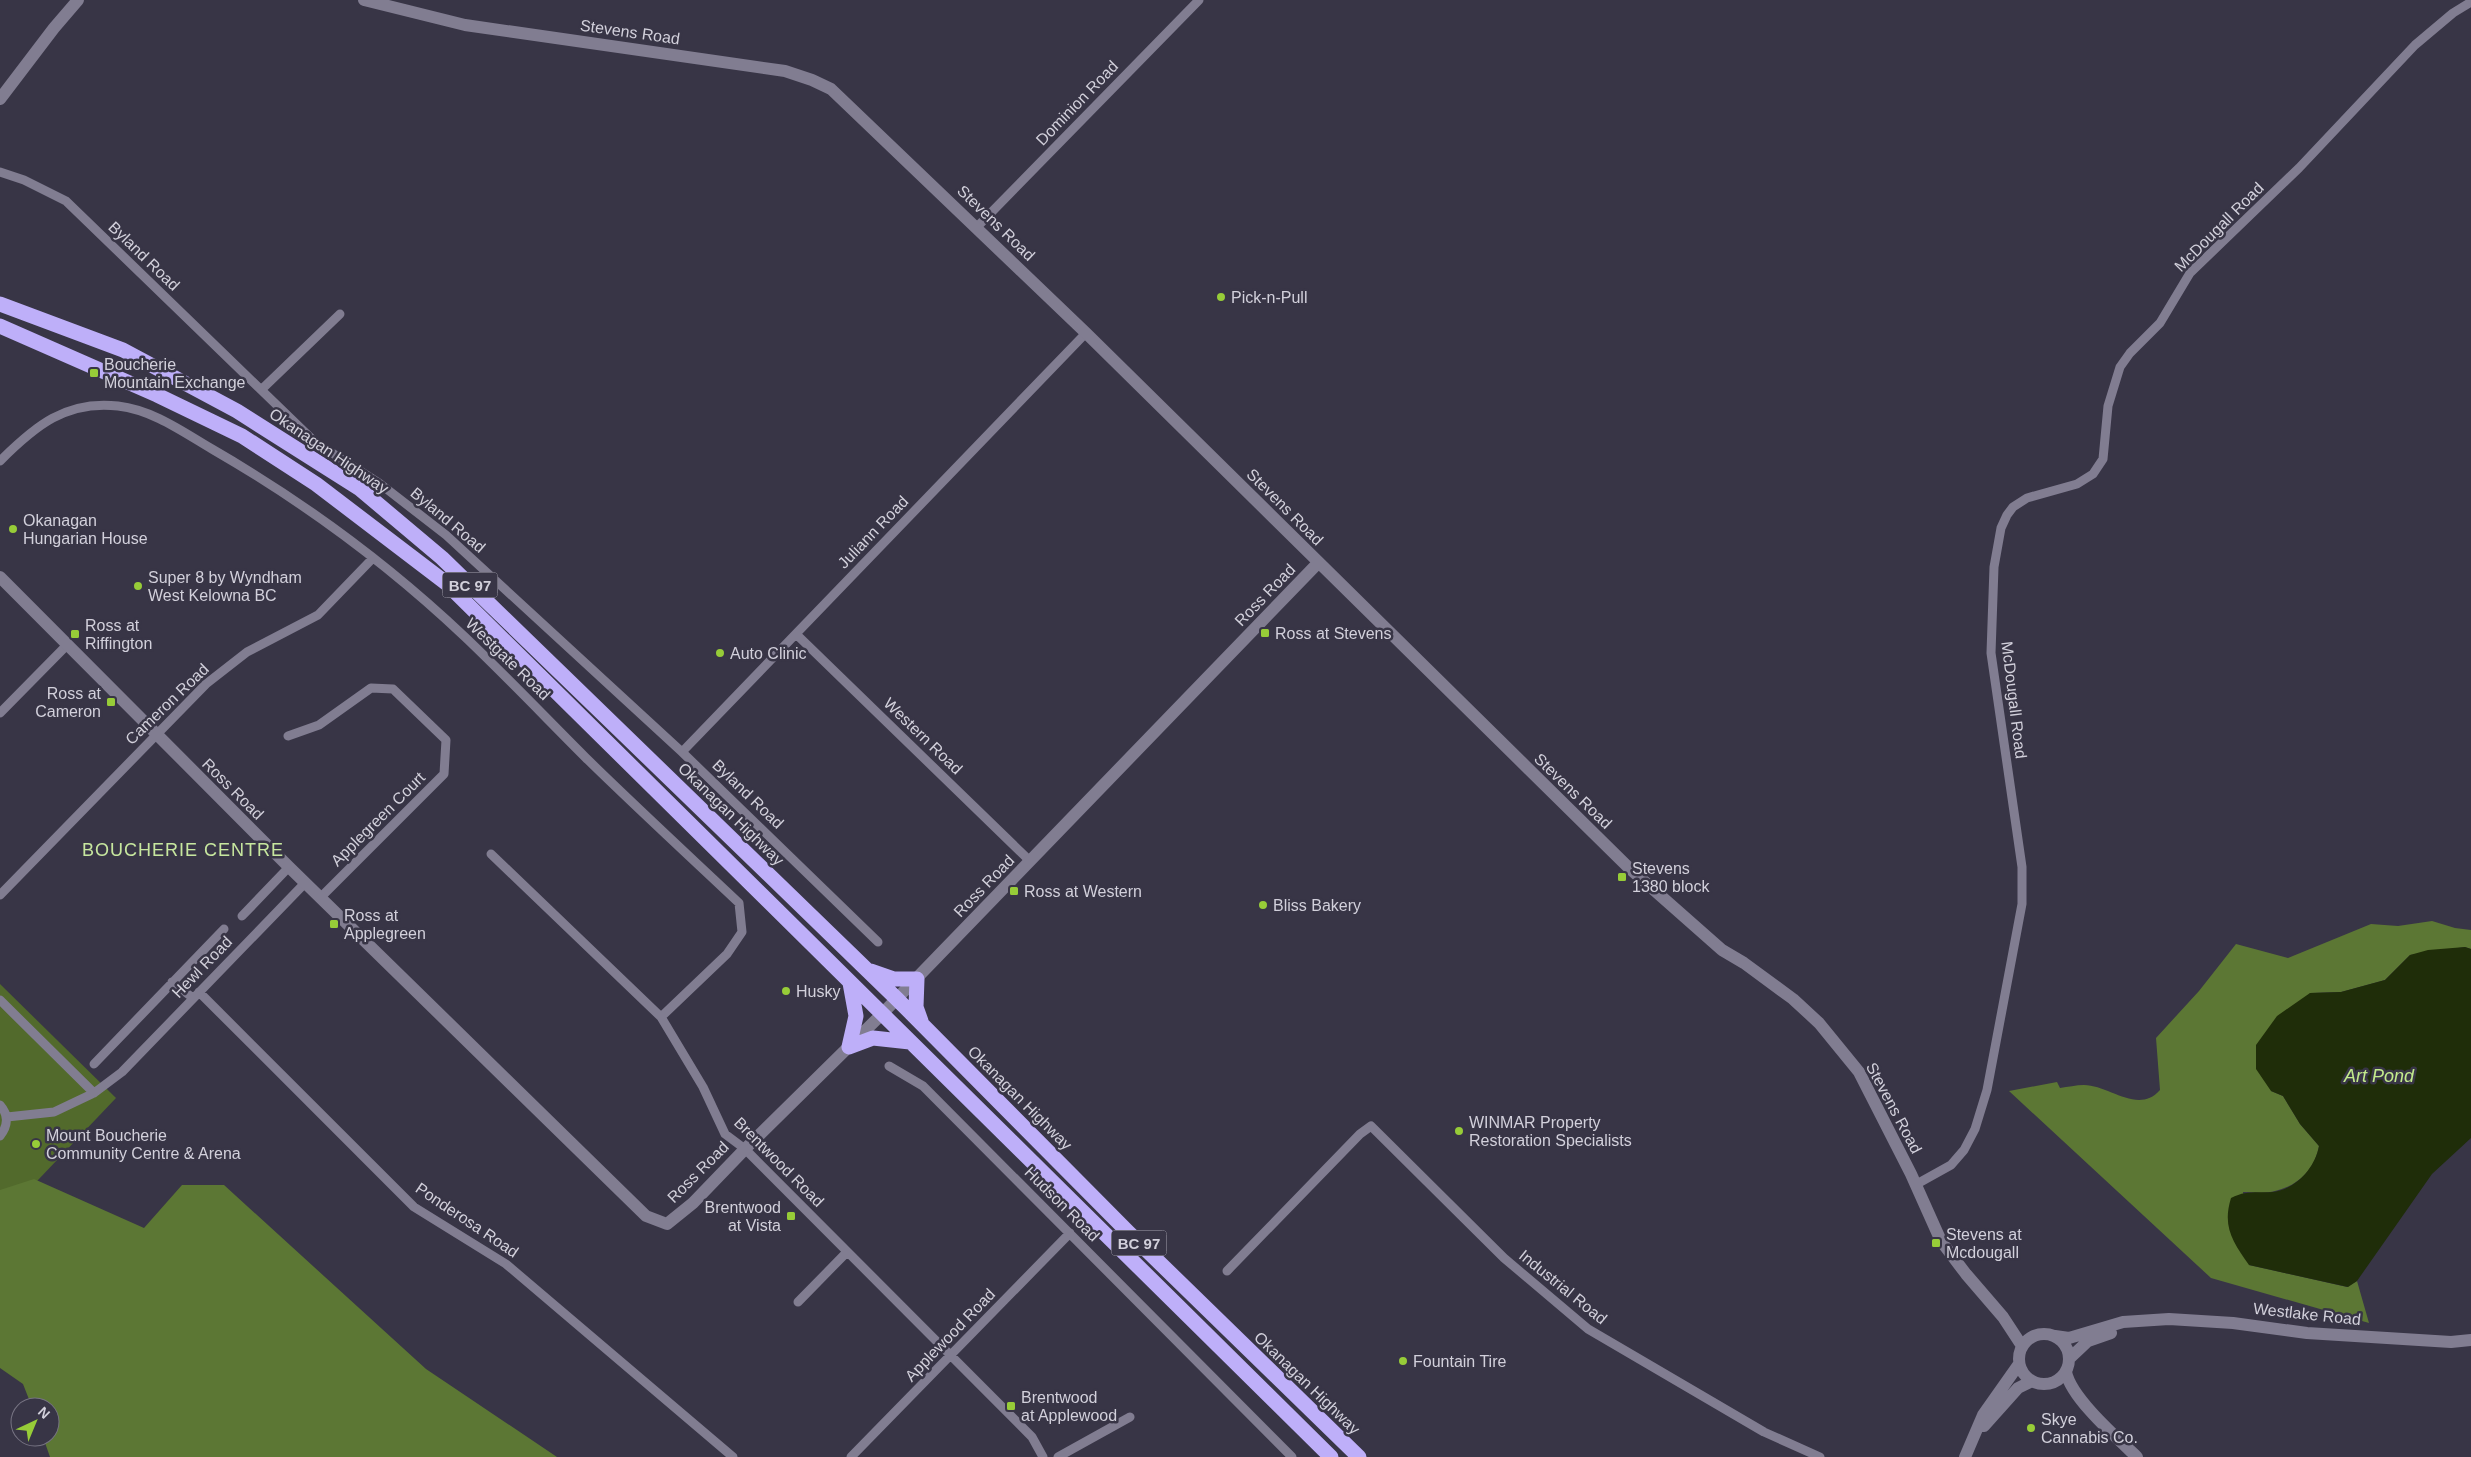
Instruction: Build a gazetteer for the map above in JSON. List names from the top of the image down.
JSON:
{
  "streets": {
    "highway": ["Okanagan Highway", "BC 97"],
    "main road": ["Stevens Road", "Ross Road", "Westlake Road"],
    "street": [
      "Dominion Road",
      "McDougall Road",
      "Byland Road",
      "Juliann Road",
      "Westgate Road",
      "Cameron Road",
      "Western Road",
      "Applegreen Court",
      "Hewl Road",
      "Brentwood Road",
      "Hudson Road",
      "Ponderosa Road",
      "Industrial Road",
      "Applewood Road"
    ]
  },
  "crossings": [
    ["Stevens Road", "Dominion Road"],
    ["Stevens Road", "McDougall Road"],
    ["Stevens Road", "Juliann Road"],
    ["Stevens Road", "Ross Road"],
    ["Stevens Road", "Westlake Road"],
    ["Byland Road", "Juliann Road"],
    ["Okanagan Highway", "Ross Road"],
    ["Juliann Road", "Western Road"],
    ["BC 97", "Ross Road"],
    ["Ross Road", "Cameron Road"],
    ["Ross Road", "Western Road"],
    ["Ross Road", "Applegreen Court"],
    ["Ross Road", "Hewl Road"],
    ["Ross Road", "Brentwood Road"],
    ["Westgate Road", "Cameron Road"],
    ["Westgate Road", "Brentwood Road"],
    ["Hewl Road", "Ponderosa Road"],
    ["Brentwood Road", "Applewood Road"],
    ["Hudson Road", "Applewood Road"]
  ],
  "districts": ["BOUCHERIE CENTRE"],
  "water": ["Art Pond"],
  "places": {
    "other": [
      "Pick-n-Pull",
      "Okanagan Hungarian House",
      "Super 8 by Wyndham West Kelowna BC",
      "Auto Clinic",
      "Bliss Bakery",
      "Husky",
      "WINMAR Property Restoration Specialists",
      "Mount Boucherie Community Centre & Arena",
      "Fountain Tire",
      "Skye Cannabis Co."
    ],
    "transit": [
      "Boucherie Mountain Exchange",
      "Ross at Stevens",
      "Ross at Riffington",
      "Ross at Cameron",
      "Stevens 1380 block",
      "Ross at Western",
      "Ross at Applegreen",
      "Brentwood at Vista",
      "Stevens at Mcdougall",
      "Brentwood at Applewood"
    ]
  },
  "north": "top right"
}
